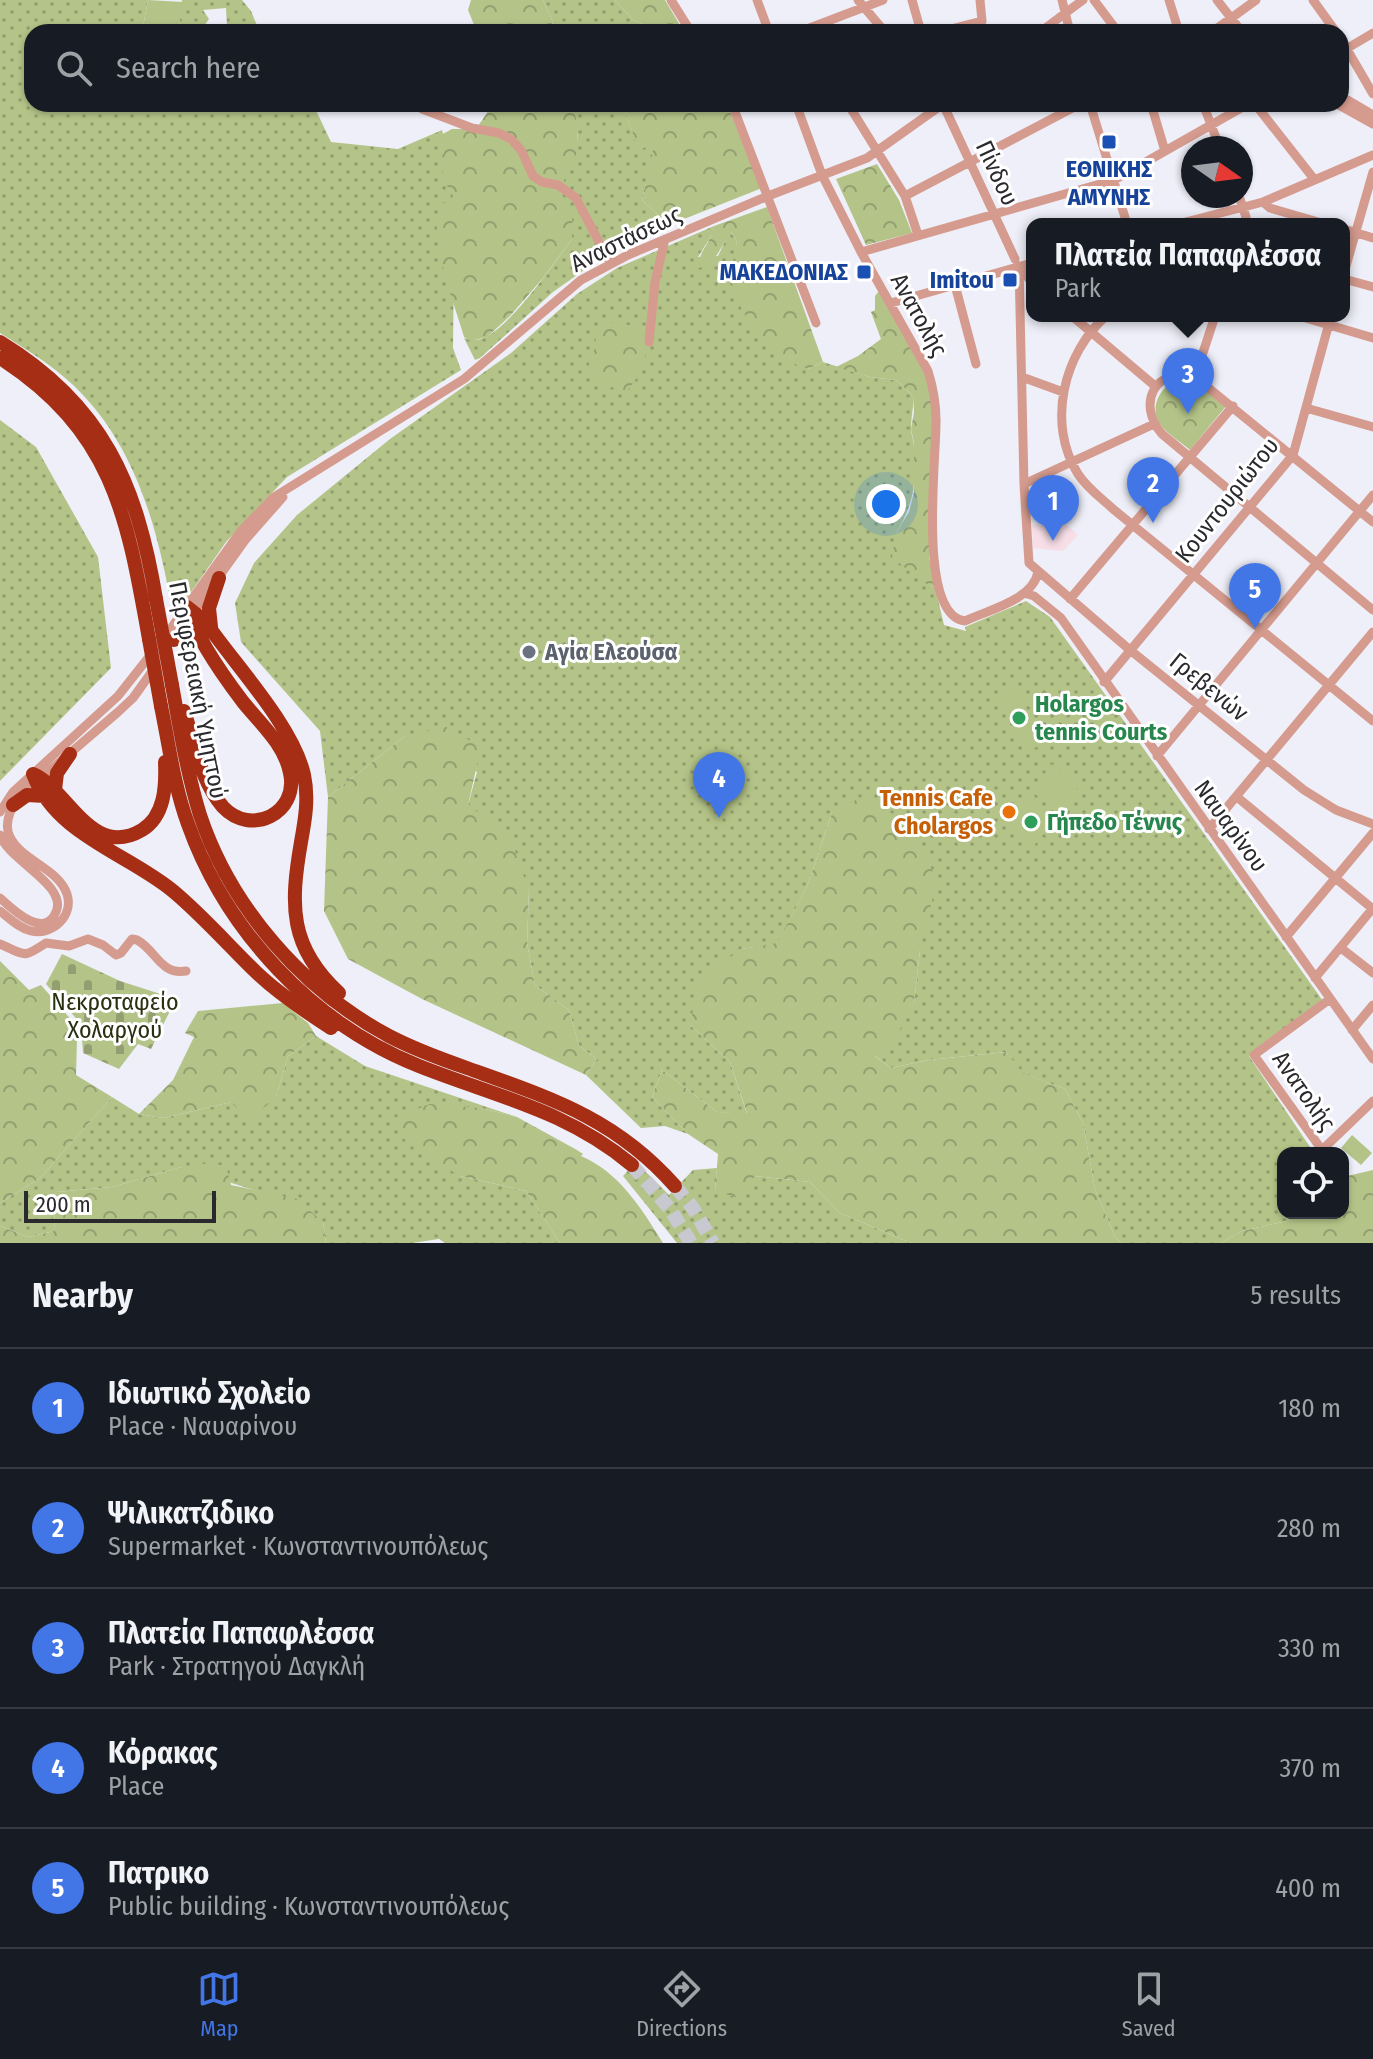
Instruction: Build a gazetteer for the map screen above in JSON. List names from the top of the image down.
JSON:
{
  "streets": {
    "highway": ["Περιφερειακή Υμηττού"],
    "street": [
      "Πίνδου",
      "Αναστάσεως",
      "Ανατολής",
      "Κουντουριώτου",
      "Γρεβενών",
      "Ναυαρίνου"
    ]
  },
  "crossings": [
    ["Αναστάσεως", "Ανατολής"],
    ["Ανατολής", "Γρεβενών"],
    ["Ανατολής", "Ναυαρίνου"],
    ["Κουντουριώτου", "Γρεβενών"],
    ["Κουντουριώτου", "Ναυαρίνου"]
  ],
  "parks": ["Νεκροταφείο Χολαργού"],
  "places": {
    "transit": ["ΕΘΝΙΚΗΣ ΑΜΥΝΗΣ", "ΜΑΚΕΔΟΝΙΑΣ", "Imitou"],
    "other": [
      "Αγία Ελεούσα",
      "Holargos tennis Courts",
      "Tennis Cafe Cholargos",
      "Γήπεδο Τέννις"
    ]
  },
  "scale_bar": "200 m",
  "north": "right",
  "page": {
    "search": "Search here",
    "popup": ["Πλατεία Παπαφλέσσα", "Park"],
    "pins": [
      "3",
      "2",
      "1",
      "5",
      "4"
    ],
    "scale": "200 m",
    "heading": ["Nearby", "5 results"],
    "list": [
      {
        "mark": "1",
        "name": "Ιδιωτικό Σχολείο",
        "note": "Place · Ναυαρίνου",
        "value": "180 m"
      },
      {
        "mark": "2",
        "name": "Ψιλικατζιδικο",
        "note": "Supermarket · Κωνσταντινουπόλεως",
        "value": "280 m"
      },
      {
        "mark": "3",
        "name": "Πλατεία Παπαφλέσσα",
        "note": "Park · Στρατηγού Δαγκλή",
        "value": "330 m"
      },
      {
        "mark": "4",
        "name": "Κόρακας",
        "note": "Place",
        "value": "370 m"
      },
      {
        "mark": "5",
        "name": "Πατρικο",
        "note": "Public building · Κωνσταντινουπόλεως",
        "value": "400 m"
      }
    ],
    "nav": ["Map", "Directions", "Saved"]
  }
}
